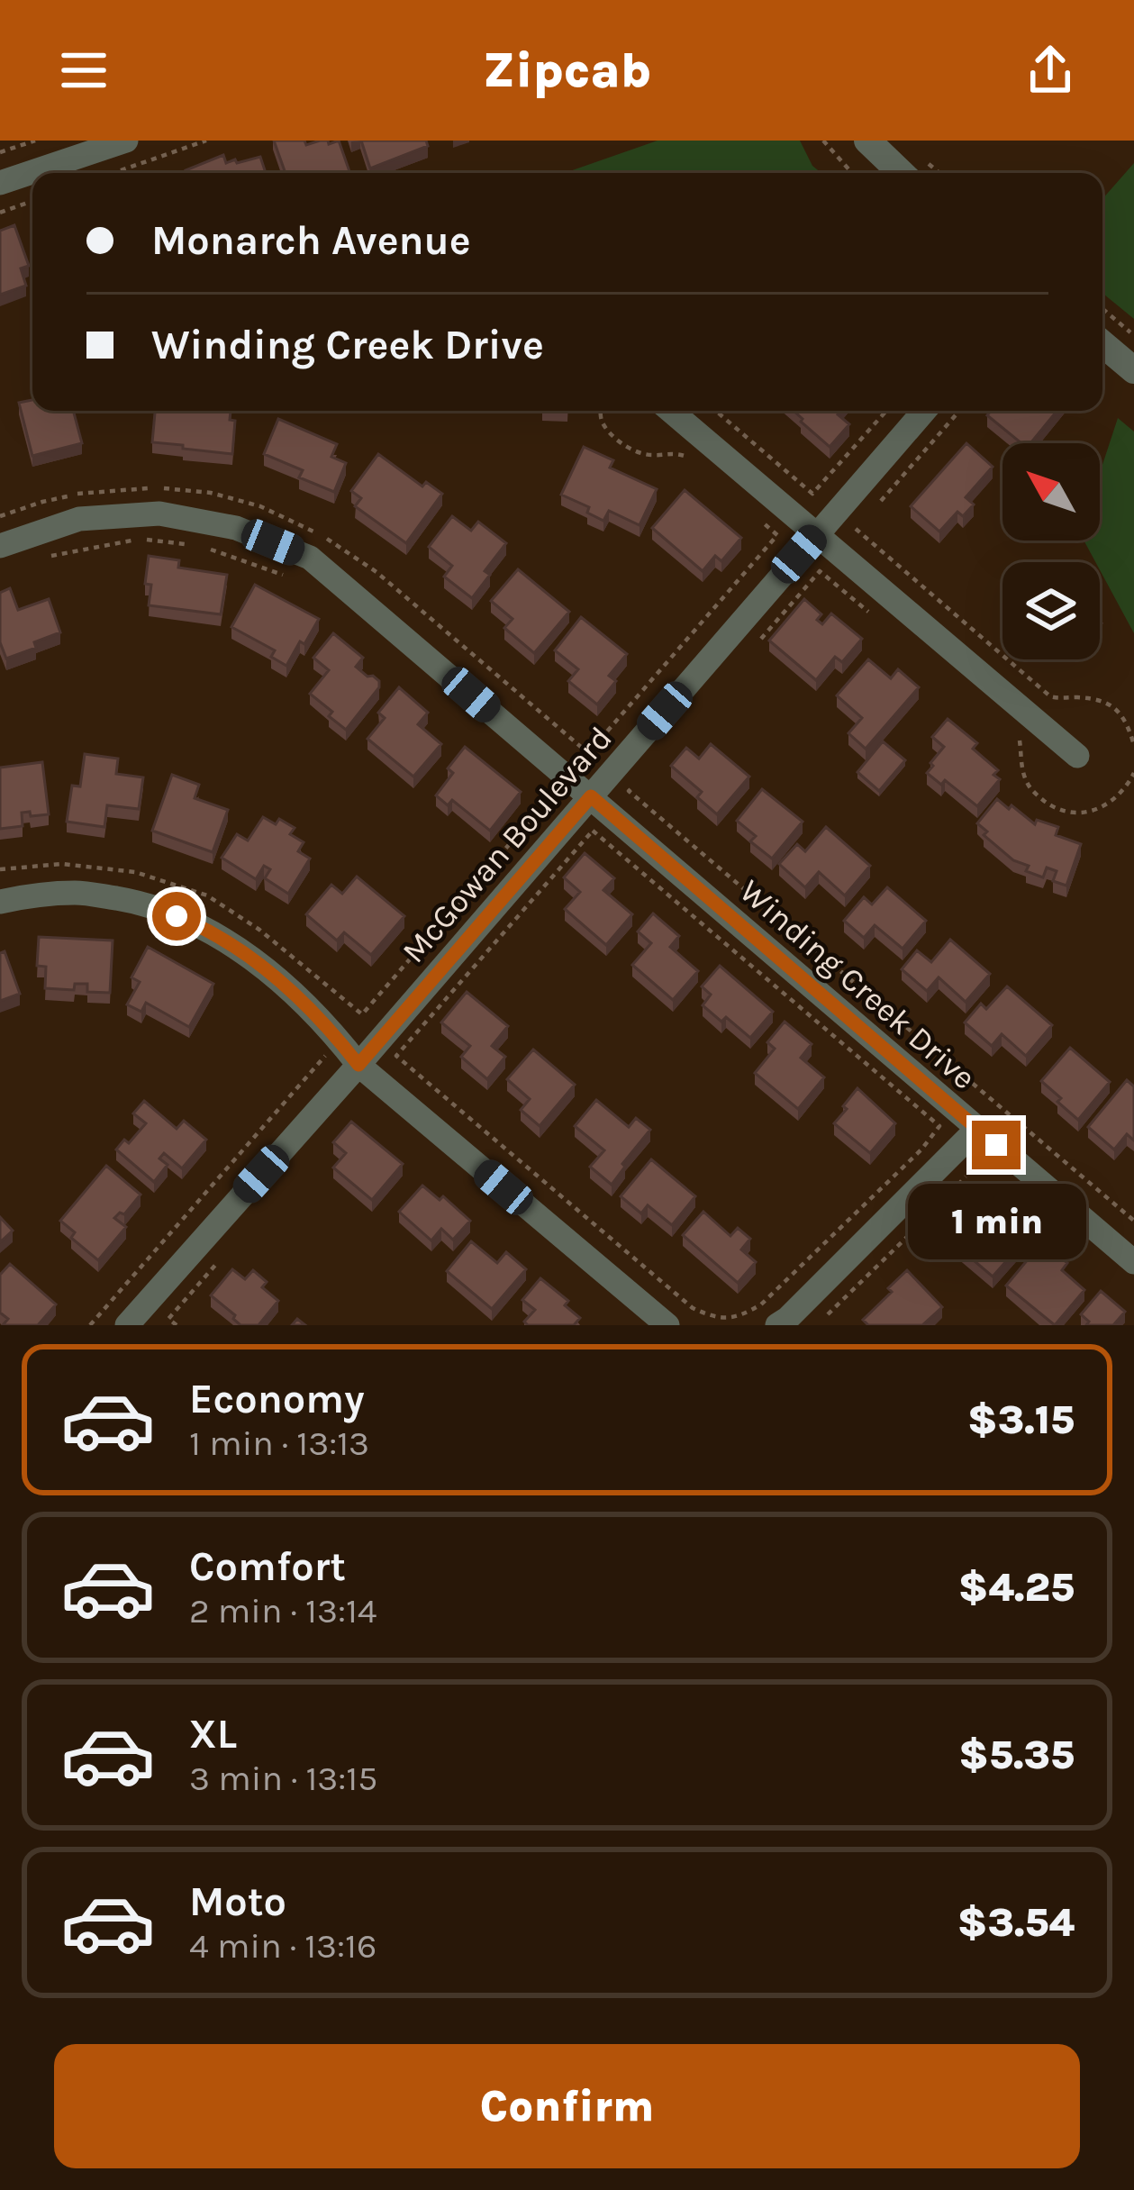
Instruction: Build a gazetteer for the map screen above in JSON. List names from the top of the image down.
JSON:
{
  "streets": {
    "street": ["McGowan Boulevard", "Winding Creek Drive"]
  },
  "crossings": [
    ["McGowan Boulevard", "Winding Creek Drive"]
  ],
  "north": "top left",
  "page": {
    "header": "Zipcab",
    "banner": ["Monarch Avenue", "Winding Creek Drive"],
    "bubble": "1 min",
    "list": [
      {
        "name": "Economy",
        "note": "1 min · 13:13",
        "value": "$3.15"
      },
      {
        "name": "Comfort",
        "note": "2 min · 13:14",
        "value": "$4.25"
      },
      {
        "name": "XL",
        "note": "3 min · 13:15",
        "value": "$5.35"
      },
      {
        "name": "Moto",
        "note": "4 min · 13:16",
        "value": "$3.54"
      }
    ],
    "buttons": "Confirm"
  }
}
